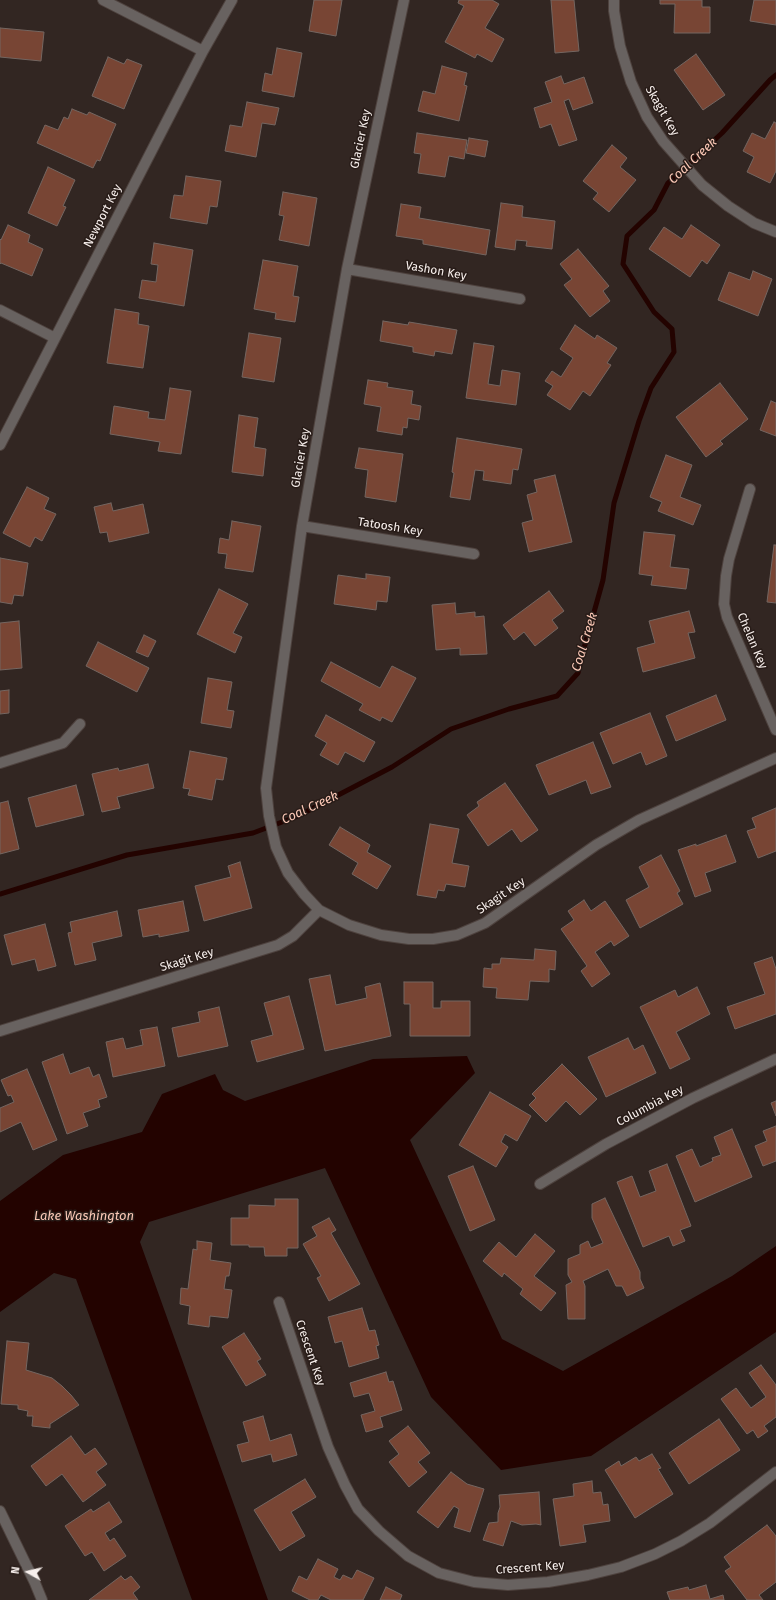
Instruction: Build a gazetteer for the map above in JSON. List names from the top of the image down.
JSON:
{
  "streets": {
    "street": [
      "Skagit Key",
      "Glacier Key",
      "Newport Key",
      "Vashon Key",
      "Tatoosh Key",
      "Chelan Key",
      "Columbia Key",
      "Crescent Key"
    ]
  },
  "crossings": [
    ["Skagit Key", "Glacier Key"],
    ["Glacier Key", "Vashon Key"],
    ["Glacier Key", "Tatoosh Key"]
  ],
  "water": ["Coal Creek", "Lake Washington"],
  "north": "left"
}
